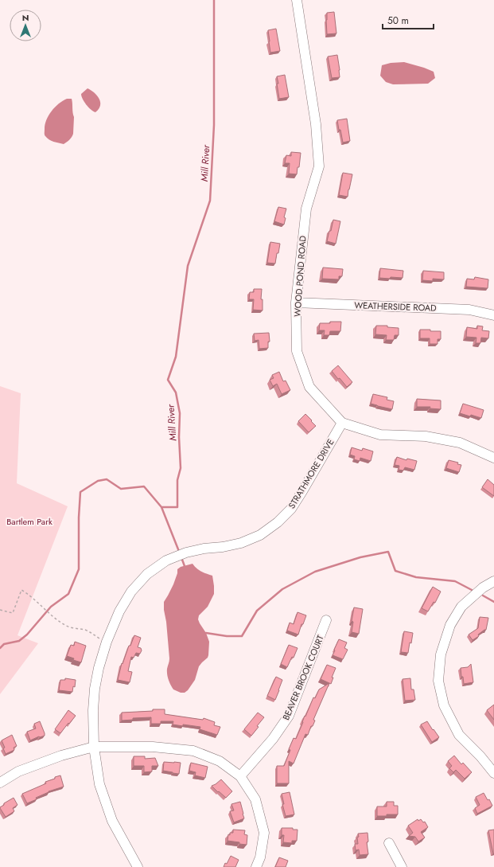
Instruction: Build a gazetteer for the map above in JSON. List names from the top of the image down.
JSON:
{
  "streets": {
    "street": [
      "WOOD POND ROAD",
      "WEATHERSIDE ROAD",
      "STRATHMORE DRIVE",
      "BEAVER BROOK COURT"
    ]
  },
  "crossings": [
    ["WOOD POND ROAD", "WEATHERSIDE ROAD"],
    ["WOOD POND ROAD", "STRATHMORE DRIVE"]
  ],
  "water": ["Mill River"],
  "parks": ["Bartlem Park"],
  "scale_bar": "50 m",
  "north": "top"
}
